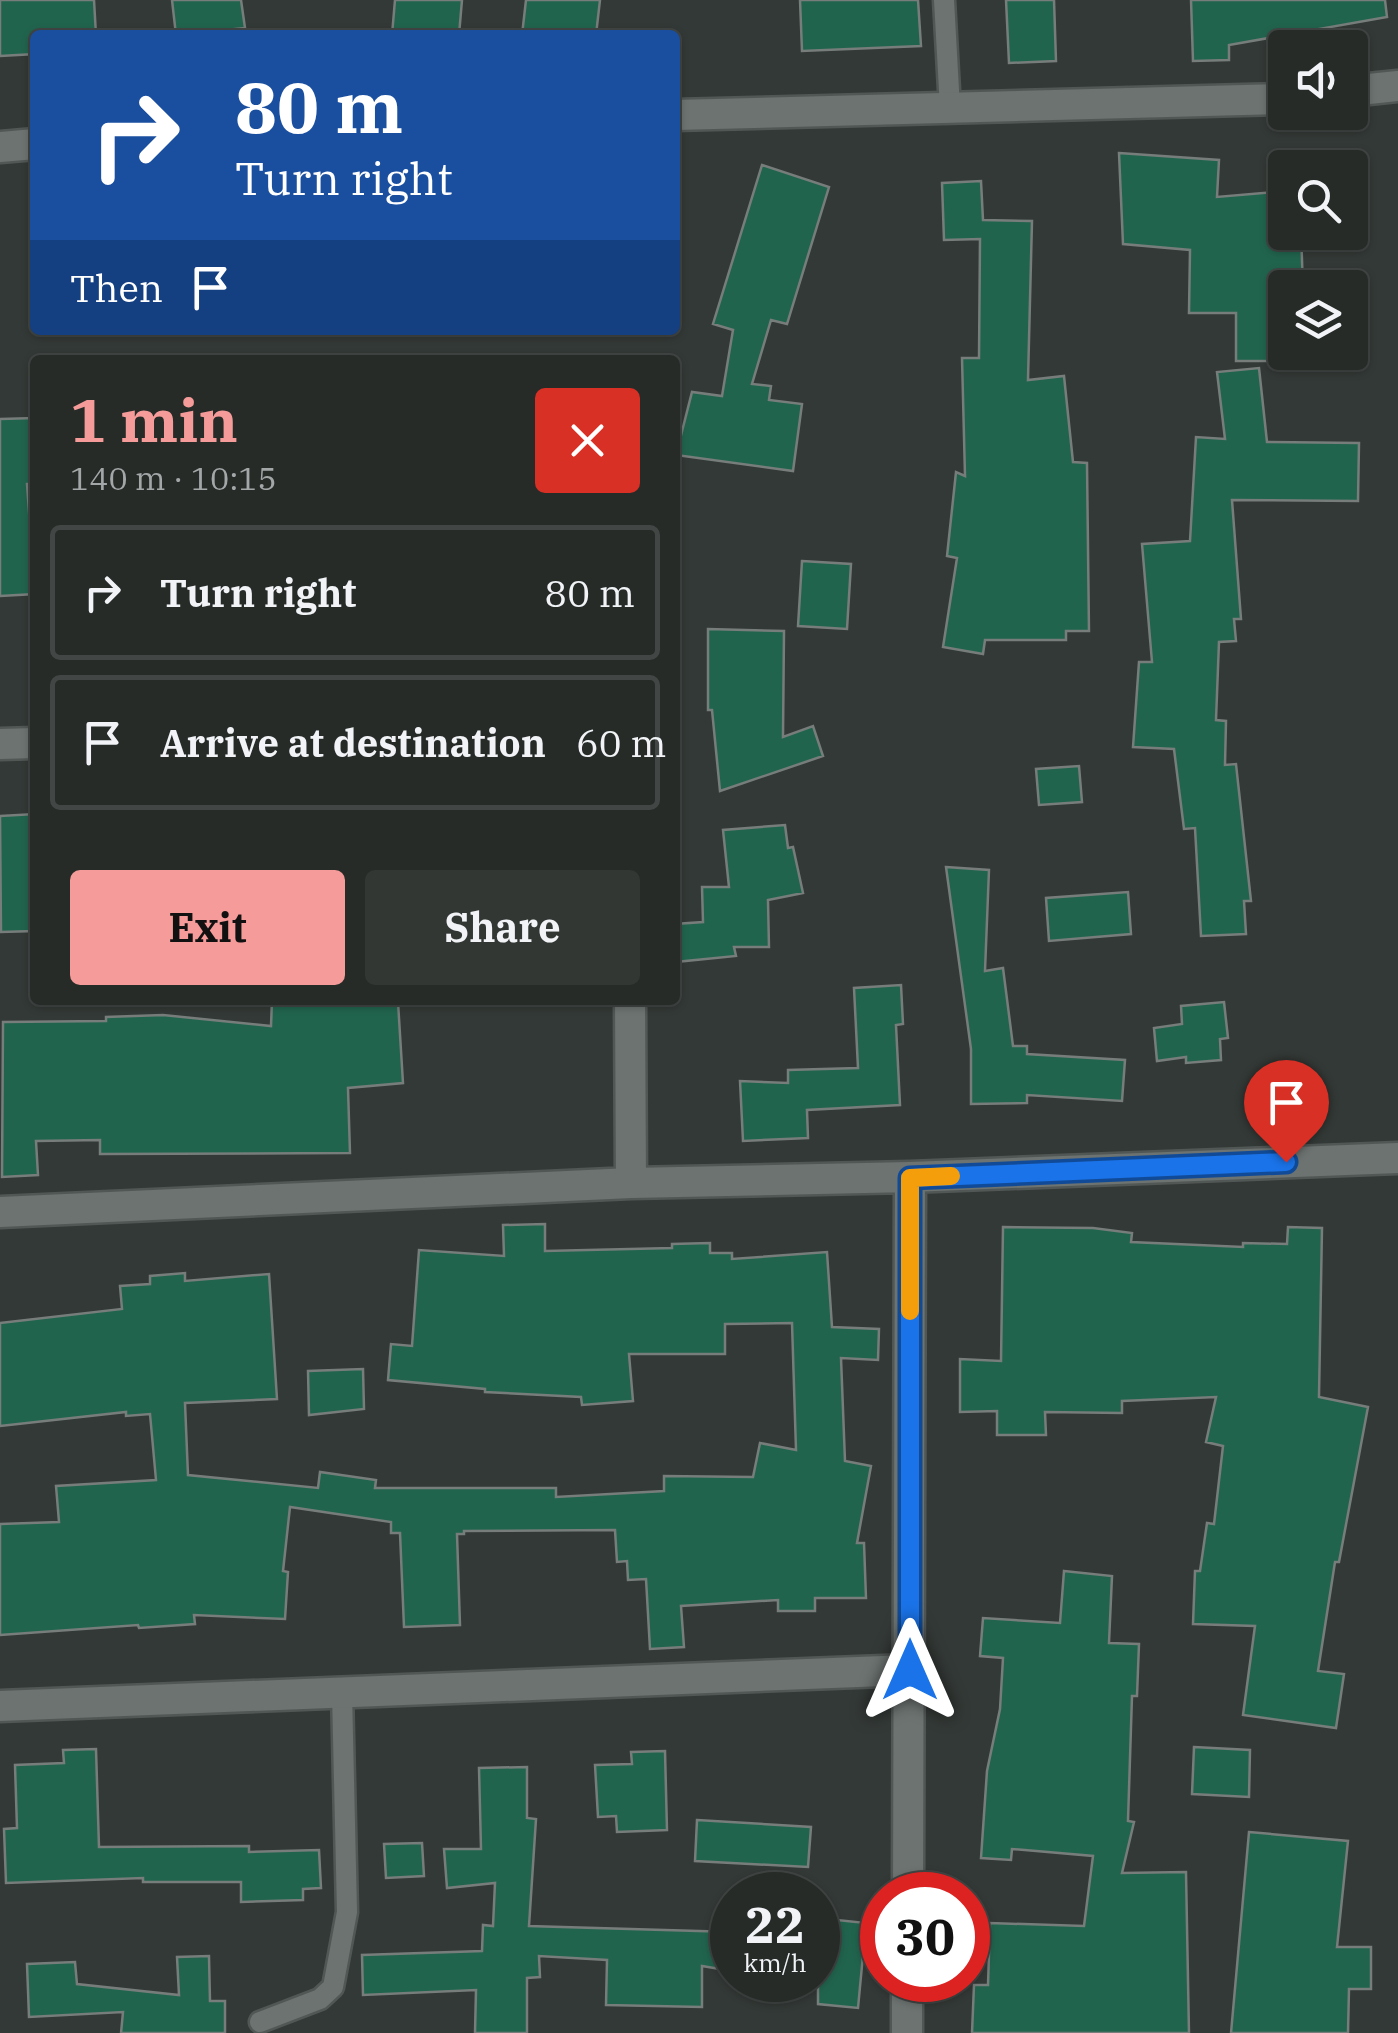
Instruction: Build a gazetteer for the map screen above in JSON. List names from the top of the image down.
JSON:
{
  "page": {
    "turn": ["80 m", "Turn right"],
    "then": "Then",
    "heading": ["1 min", "140 m · 10:15"],
    "list": [
      {
        "name": "Turn right",
        "value": "80 m"
      },
      {
        "name": "Arrive at destination",
        "value": "60 m"
      }
    ],
    "buttons": ["Exit", "Share"],
    "speed": "22 km/h",
    "limit": "30"
  }
}
